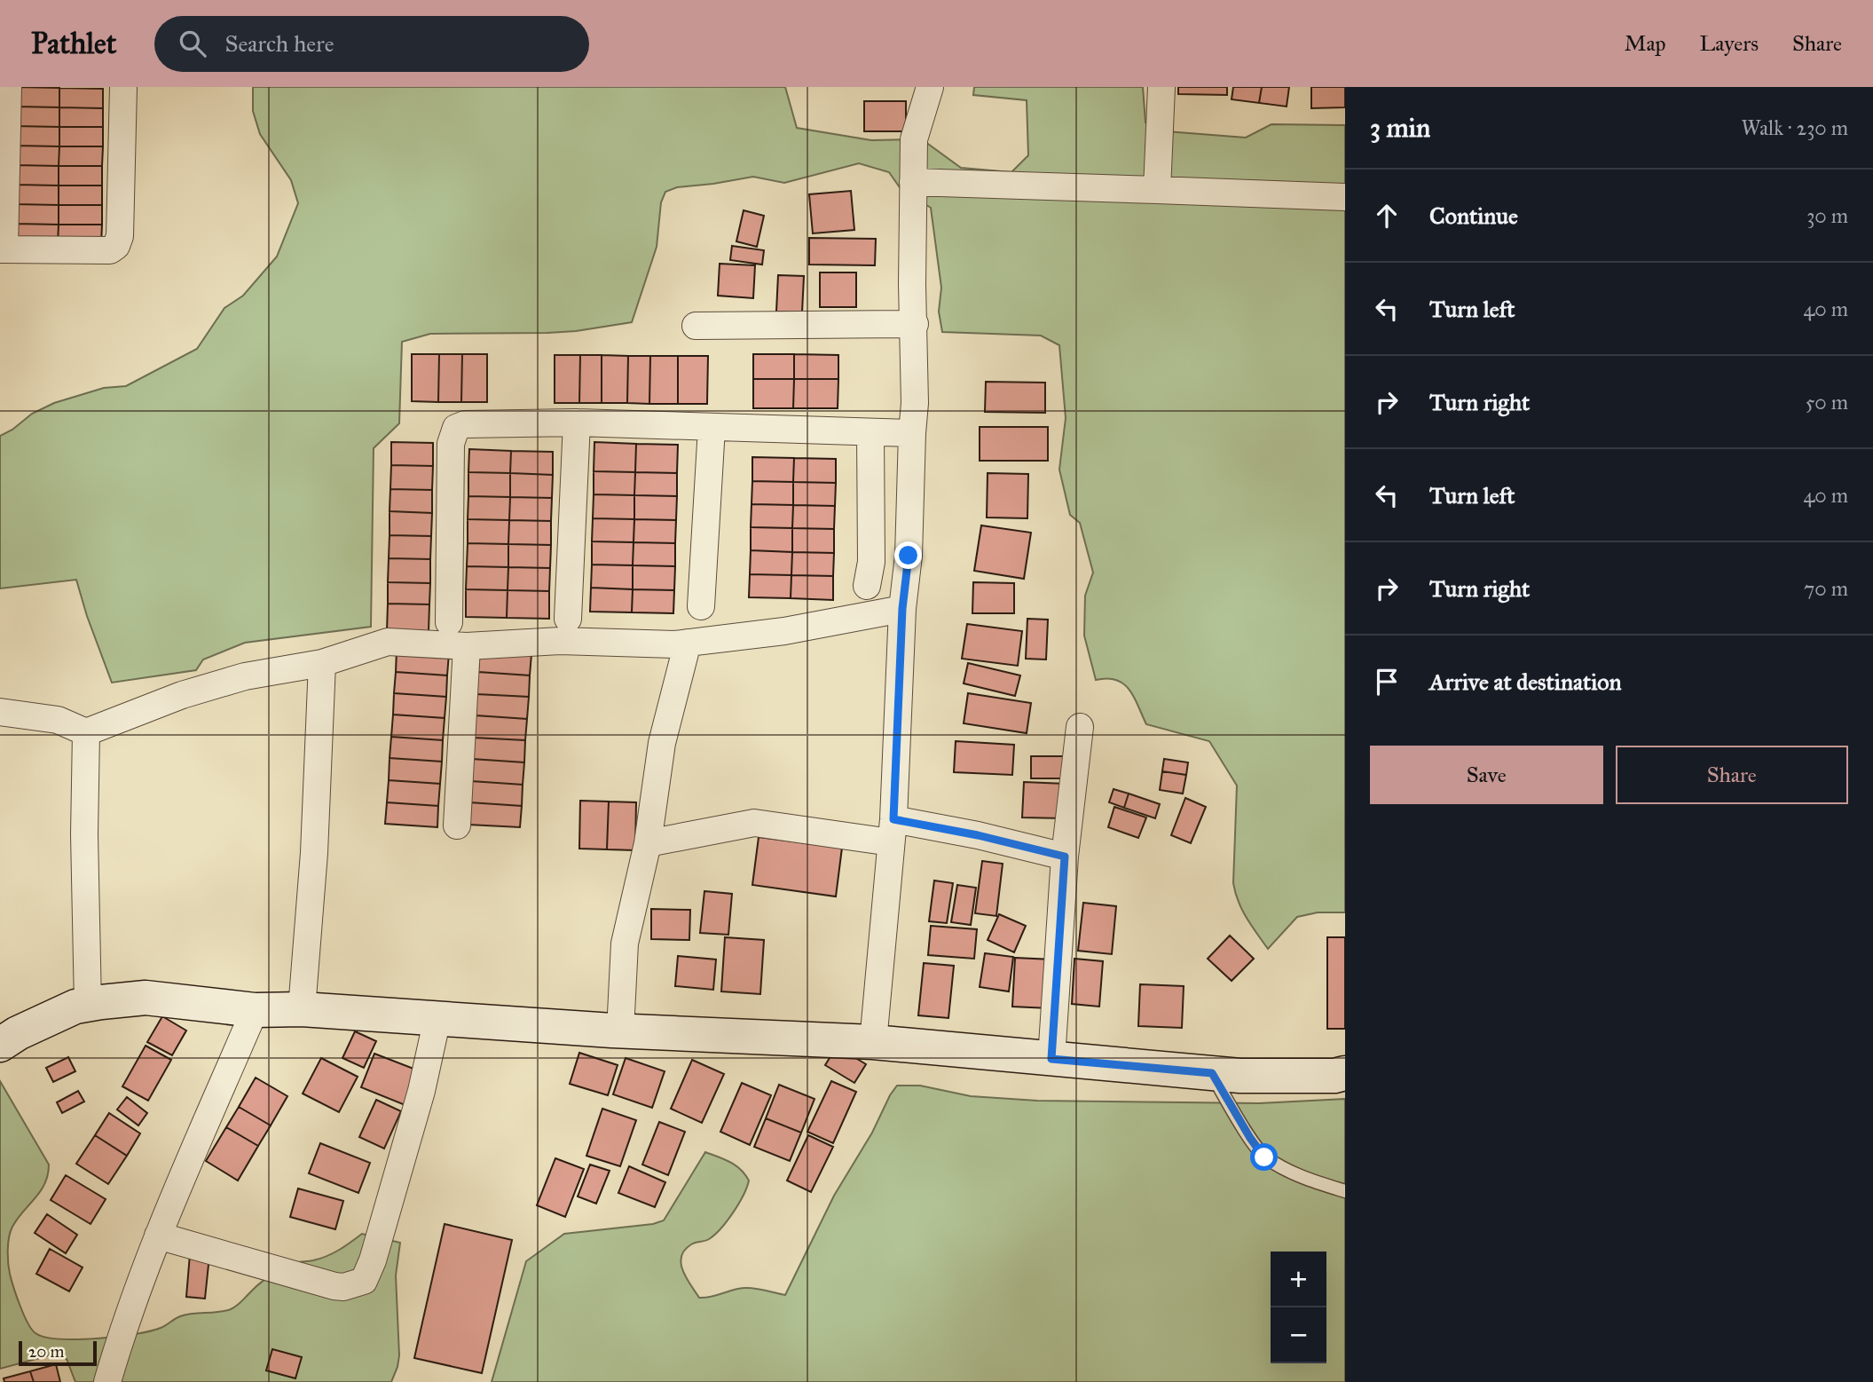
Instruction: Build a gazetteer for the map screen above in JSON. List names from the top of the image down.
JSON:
{
  "scale_bar": "20 m",
  "page": {
    "header": "Pathlet",
    "search": "Search here",
    "nav": ["Map", "Layers", "Share"],
    "heading": ["3 min", "Walk · 230 m"],
    "list": [
      ["Continue", "30 m"],
      ["Turn left", "40 m"],
      ["Turn right", "50 m"],
      ["Turn left", "40 m"],
      ["Turn right", "70 m"],
      "Arrive at destination"
    ],
    "buttons": ["Save", "Share"],
    "map_buttons": ["+", "−"],
    "scale": "20 m"
  }
}
